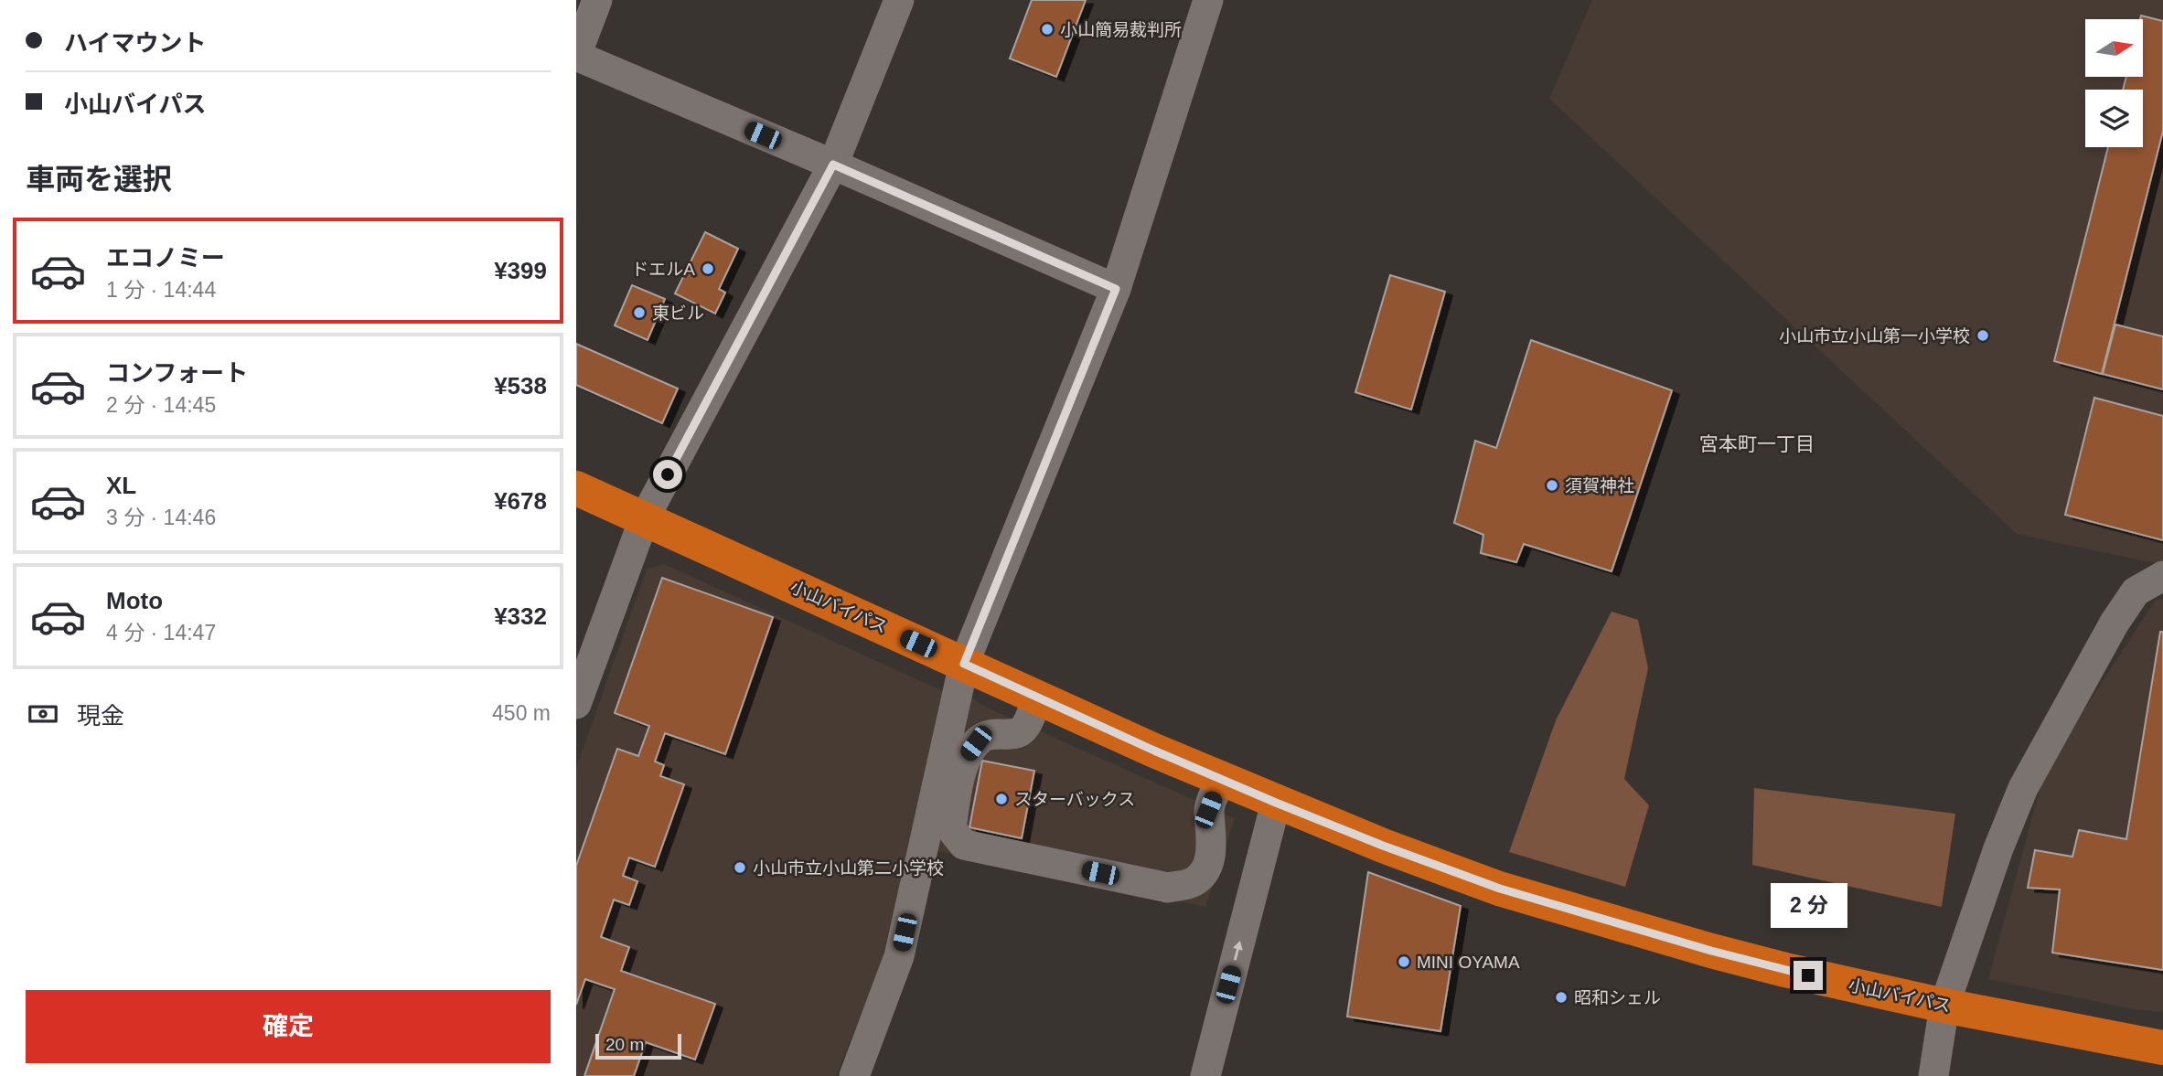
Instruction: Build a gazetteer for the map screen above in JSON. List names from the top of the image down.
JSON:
{
  "streets": {
    "highway": ["小山バイパス"]
  },
  "districts": ["宮本町一丁目"],
  "places": [
    "小山簡易裁判所",
    "ドエルA",
    "東ビル",
    "小山市立小山第一小学校",
    "須賀神社",
    "スターバックス",
    "小山市立小山第二小学校",
    "MINI OYAMA",
    "昭和シェル"
  ],
  "scale_bar": "20 m",
  "north": "right",
  "page": {
    "banner": ["ハイマウント", "小山バイパス"],
    "heading": "車両を選択",
    "list": [
      {
        "name": "エコノミー",
        "note": "1 分 · 14:44",
        "value": "¥399"
      },
      {
        "name": "コンフォート",
        "note": "2 分 · 14:45",
        "value": "¥538"
      },
      {
        "name": "XL",
        "note": "3 分 · 14:46",
        "value": "¥678"
      },
      {
        "name": "Moto",
        "note": "4 分 · 14:47",
        "value": "¥332"
      }
    ],
    "pay": ["現金", "450 m"],
    "bubble": "2 分",
    "buttons": "確定",
    "scale": "20 m"
  }
}
